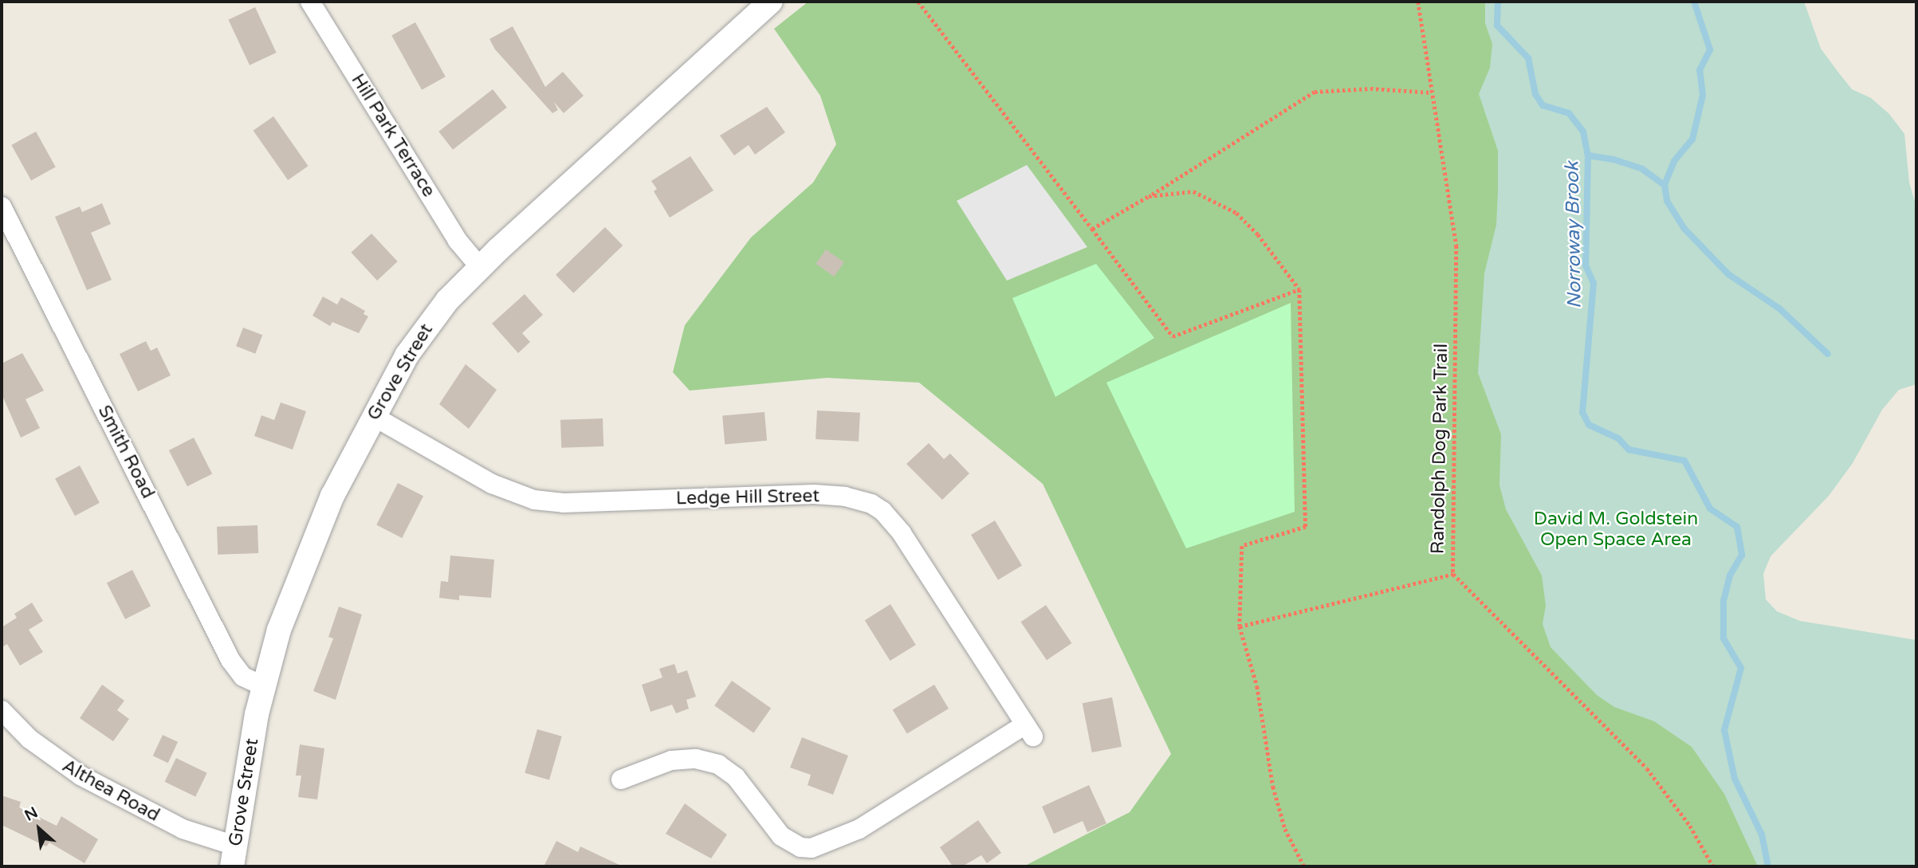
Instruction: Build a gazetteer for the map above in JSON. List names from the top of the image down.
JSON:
{
  "streets": {
    "street": [
      "Hill Park Terrace",
      "Grove Street",
      "Smith Road",
      "Ledge Hill Street",
      "Althea Road"
    ],
    "path": ["Randolph Dog Park Trail"]
  },
  "crossings": [
    ["Hill Park Terrace", "Grove Street"],
    ["Grove Street", "Smith Road"],
    ["Grove Street", "Ledge Hill Street"],
    ["Grove Street", "Althea Road"]
  ],
  "water": ["Norroway Brook"],
  "parks": ["David M. Goldstein Open Space Area"],
  "north": "top left"
}
